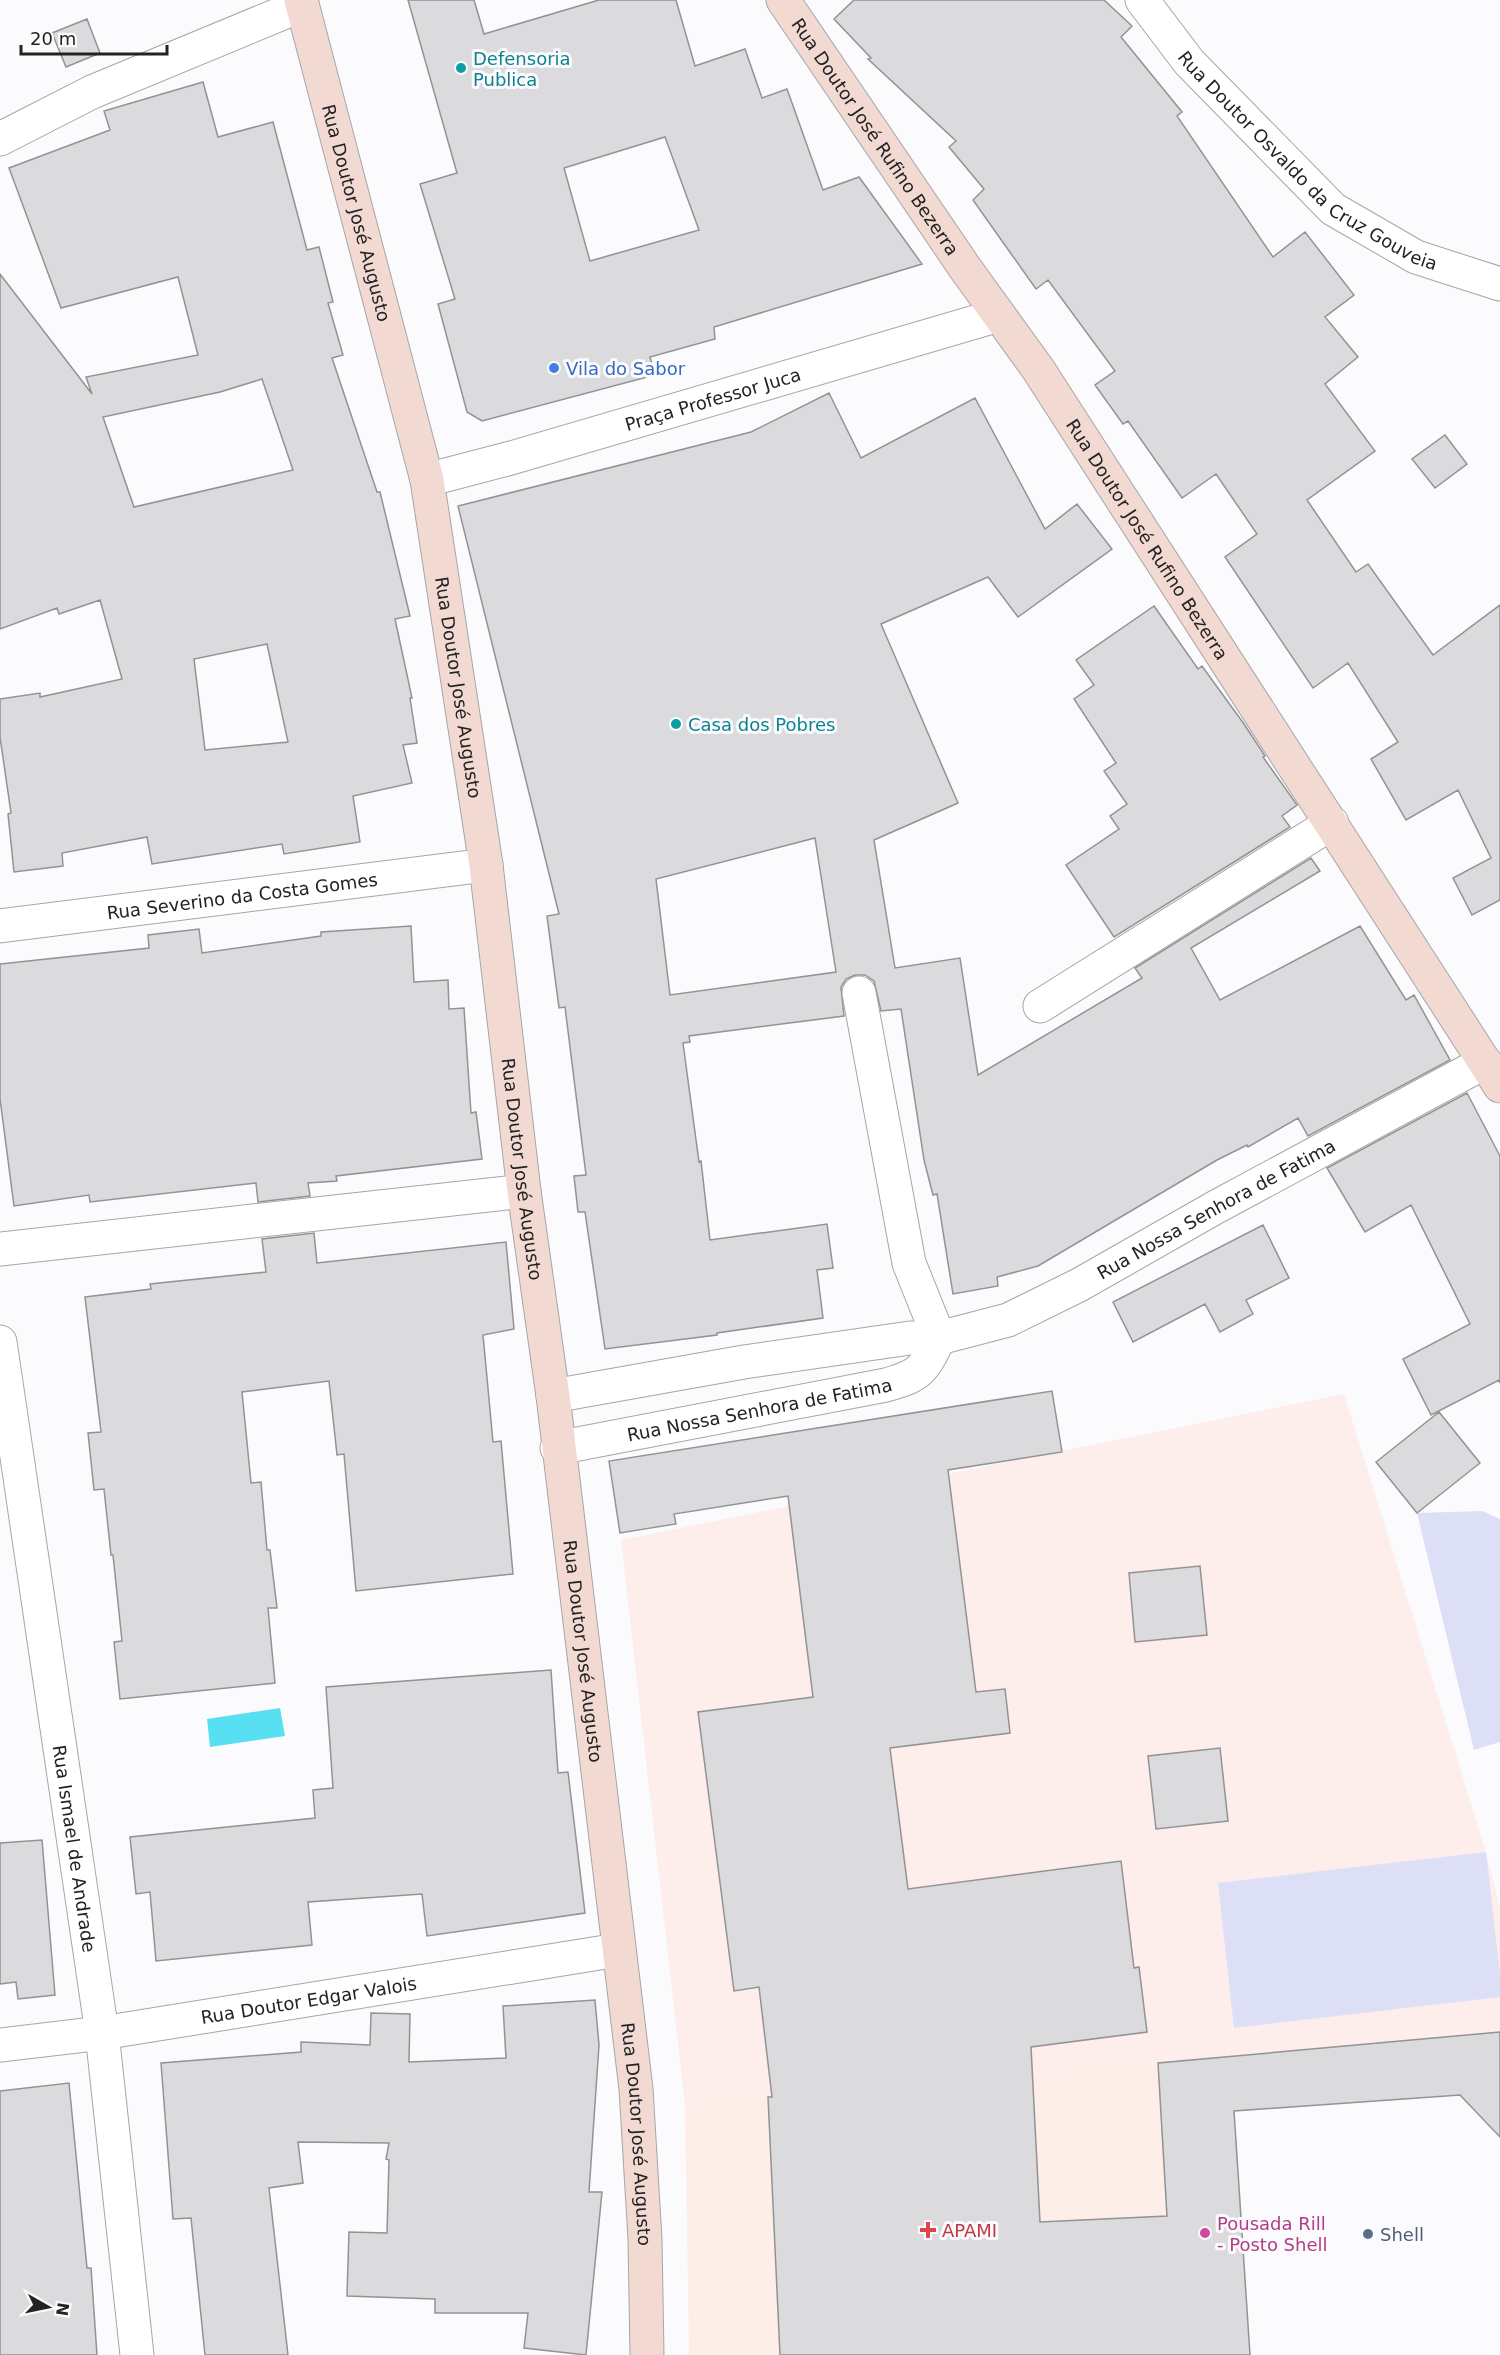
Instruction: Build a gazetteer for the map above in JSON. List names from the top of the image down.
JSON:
{
  "streets": {
    "main road": ["Rua Doutor José Rufino Bezerra", "Rua Doutor José Augusto"],
    "street": [
      "Rua Doutor Osvaldo da Cruz Gouveia",
      "Praça Professor Juca",
      "Rua Severino da Costa Gomes",
      "Rua Nossa Senhora de Fatima",
      "Rua Ismael de Andrade",
      "Rua Doutor Edgar Valois"
    ]
  },
  "crossings": [
    ["Rua Doutor José Rufino Bezerra", "Praça Professor Juca"],
    ["Rua Doutor José Rufino Bezerra", "Rua Nossa Senhora de Fatima"],
    ["Rua Doutor José Augusto", "Praça Professor Juca"],
    ["Rua Doutor José Augusto", "Rua Severino da Costa Gomes"],
    ["Rua Doutor José Augusto", "Rua Nossa Senhora de Fatima"],
    ["Rua Doutor José Augusto", "Rua Doutor Edgar Valois"],
    ["Rua Ismael de Andrade", "Rua Doutor Edgar Valois"]
  ],
  "places": {
    "other": [
      "Defensoria Publica",
      "Vila do Sabor",
      "Casa dos Pobres",
      "Pousada Rill - Posto Shell",
      "Shell"
    ],
    "health": ["APAMI"]
  },
  "scale_bar": "20 m",
  "north": "right"
}
